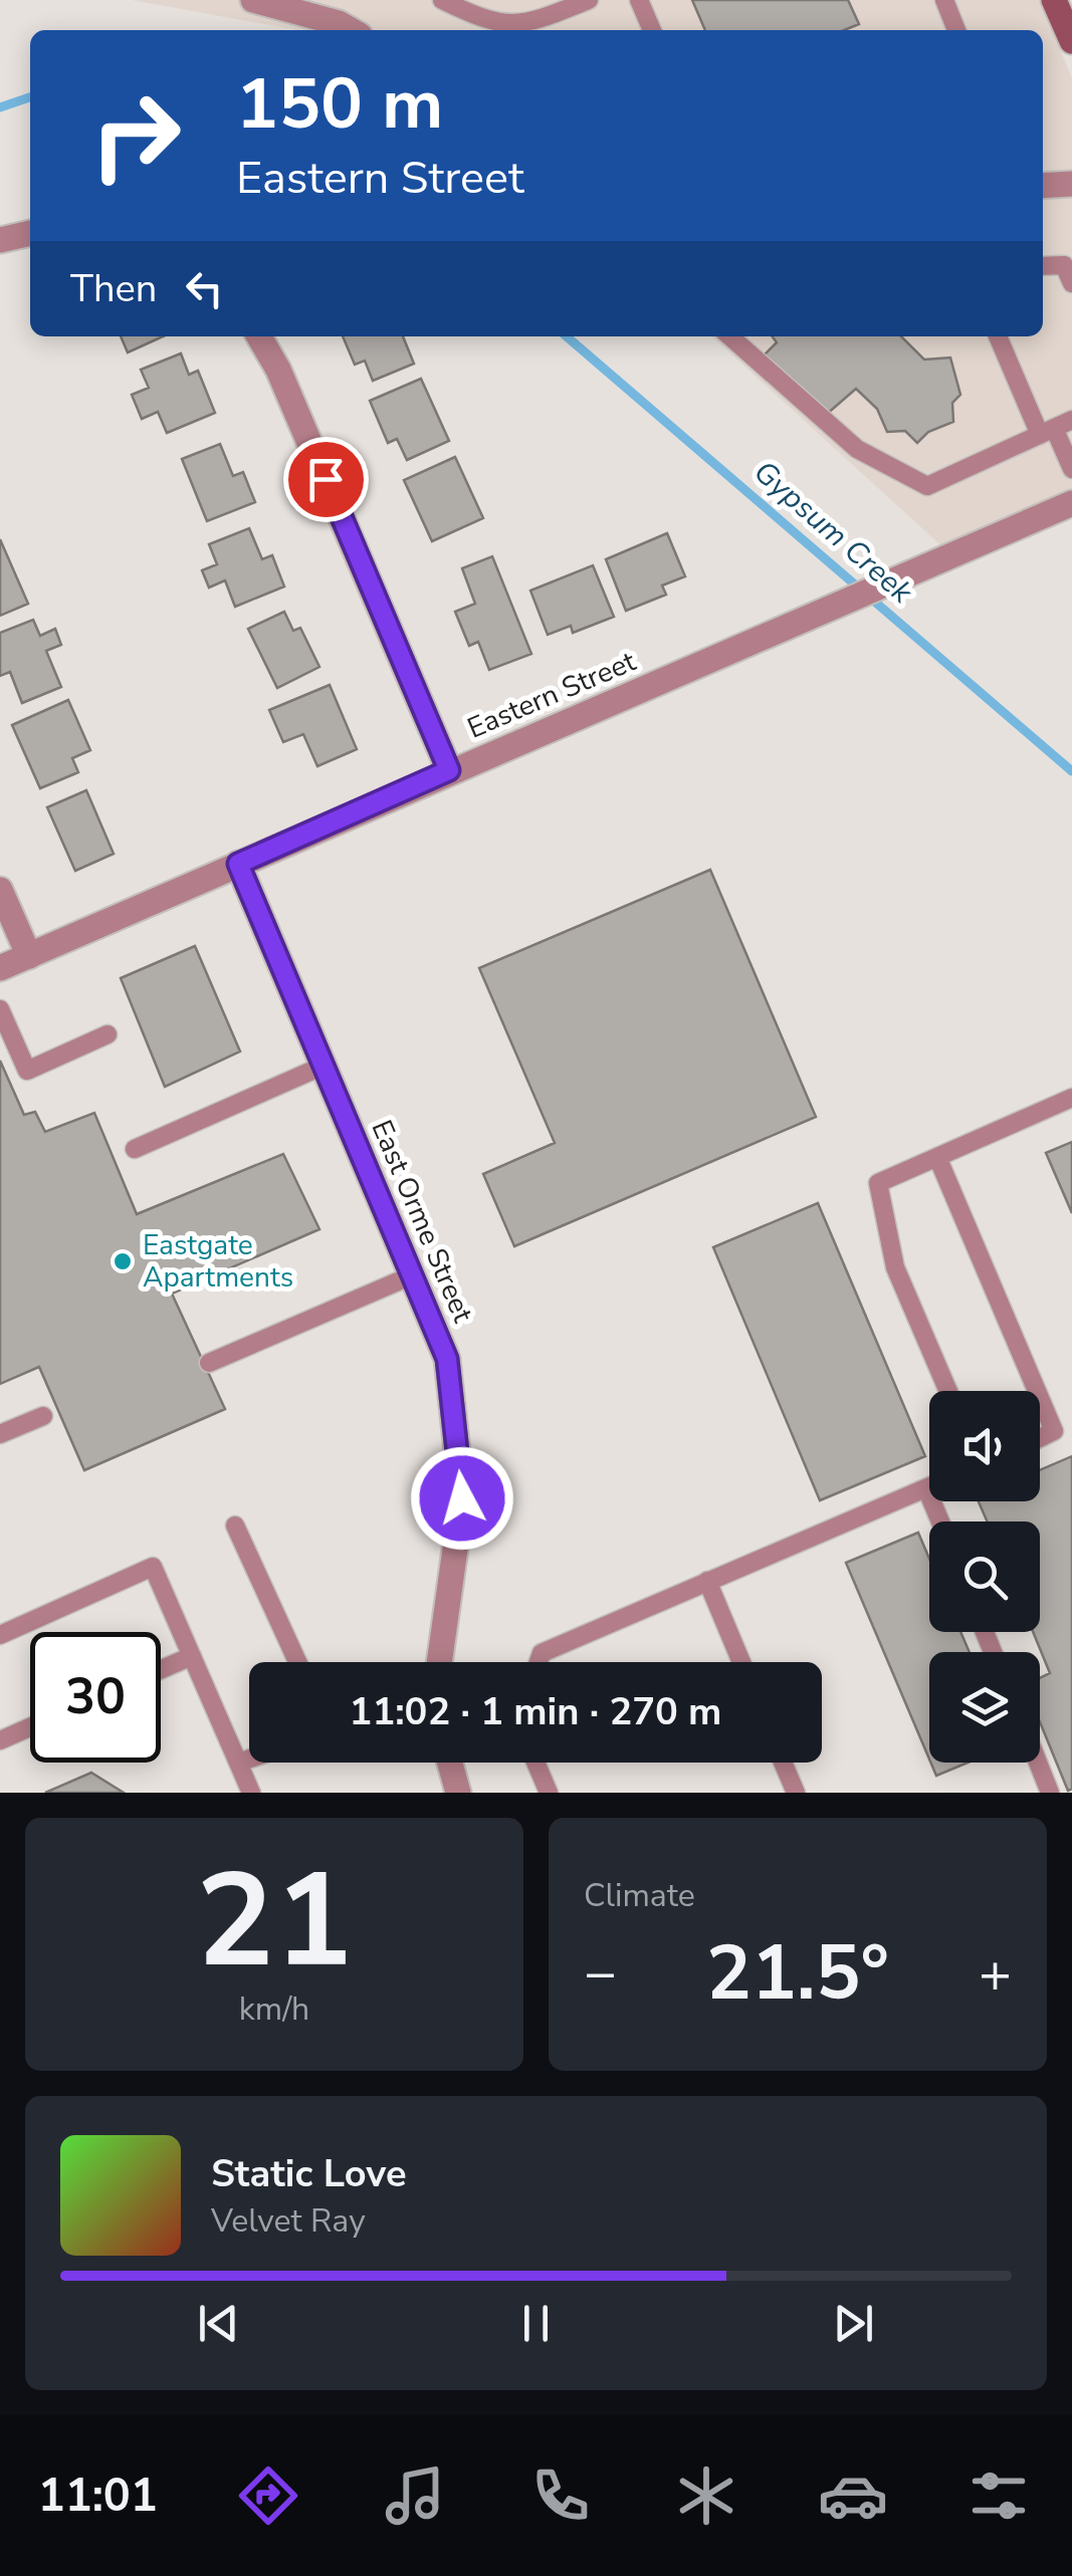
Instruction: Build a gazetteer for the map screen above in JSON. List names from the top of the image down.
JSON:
{
  "streets": {
    "street": ["Eastern Street", "East Orme Street"]
  },
  "crossings": [
    ["Eastern Street", "East Orme Street"]
  ],
  "water": ["Gypsum Creek"],
  "places": ["Eastgate Apartments"],
  "page": {
    "turn": ["150 m", "Eastern Street"],
    "then": "Then",
    "limit": "30",
    "trip": "11:02 · 1 min · 270 m",
    "tile": [
      ["21", "km/h"],
      "Climate"
    ],
    "heat": ["−", "21.5°", "+"],
    "song": ["Static Love", "Velvet Ray"],
    "tabs": "11:01"
  }
}
